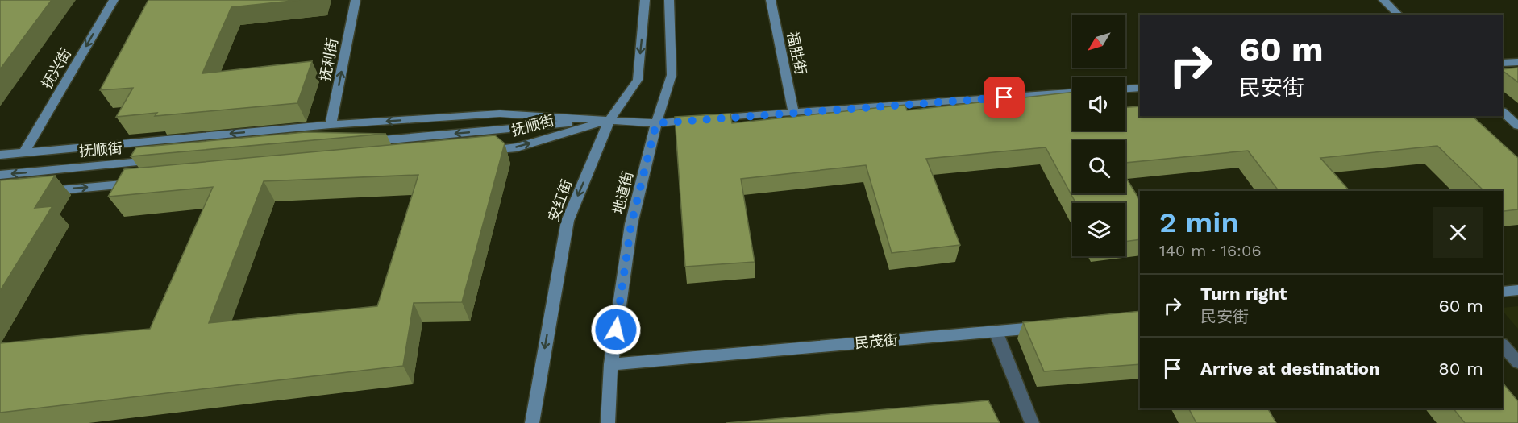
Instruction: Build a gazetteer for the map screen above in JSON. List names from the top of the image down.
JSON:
{
  "streets": {
    "main road": [
      "福胜街",
      "抚利街",
      "抚兴街",
      "抚顺街",
      "地道街",
      "安红街",
      "民茂街"
    ]
  },
  "crossings": [
    ["抚利街", "抚顺街"],
    ["抚兴街", "抚顺街"],
    ["抚顺街", "安红街"],
    ["地道街", "民茂街"]
  ],
  "one_way": ["抚利街", "抚兴街", "安红街"],
  "north": "bottom left",
  "page": {
    "turn": ["60 m", "民安街"],
    "heading": ["2 min", "140 m · 16:06"],
    "list": [
      {
        "name": "Turn right",
        "note": "民安街",
        "value": "60 m"
      },
      {
        "name": "Arrive at destination",
        "value": "80 m"
      }
    ]
  }
}
